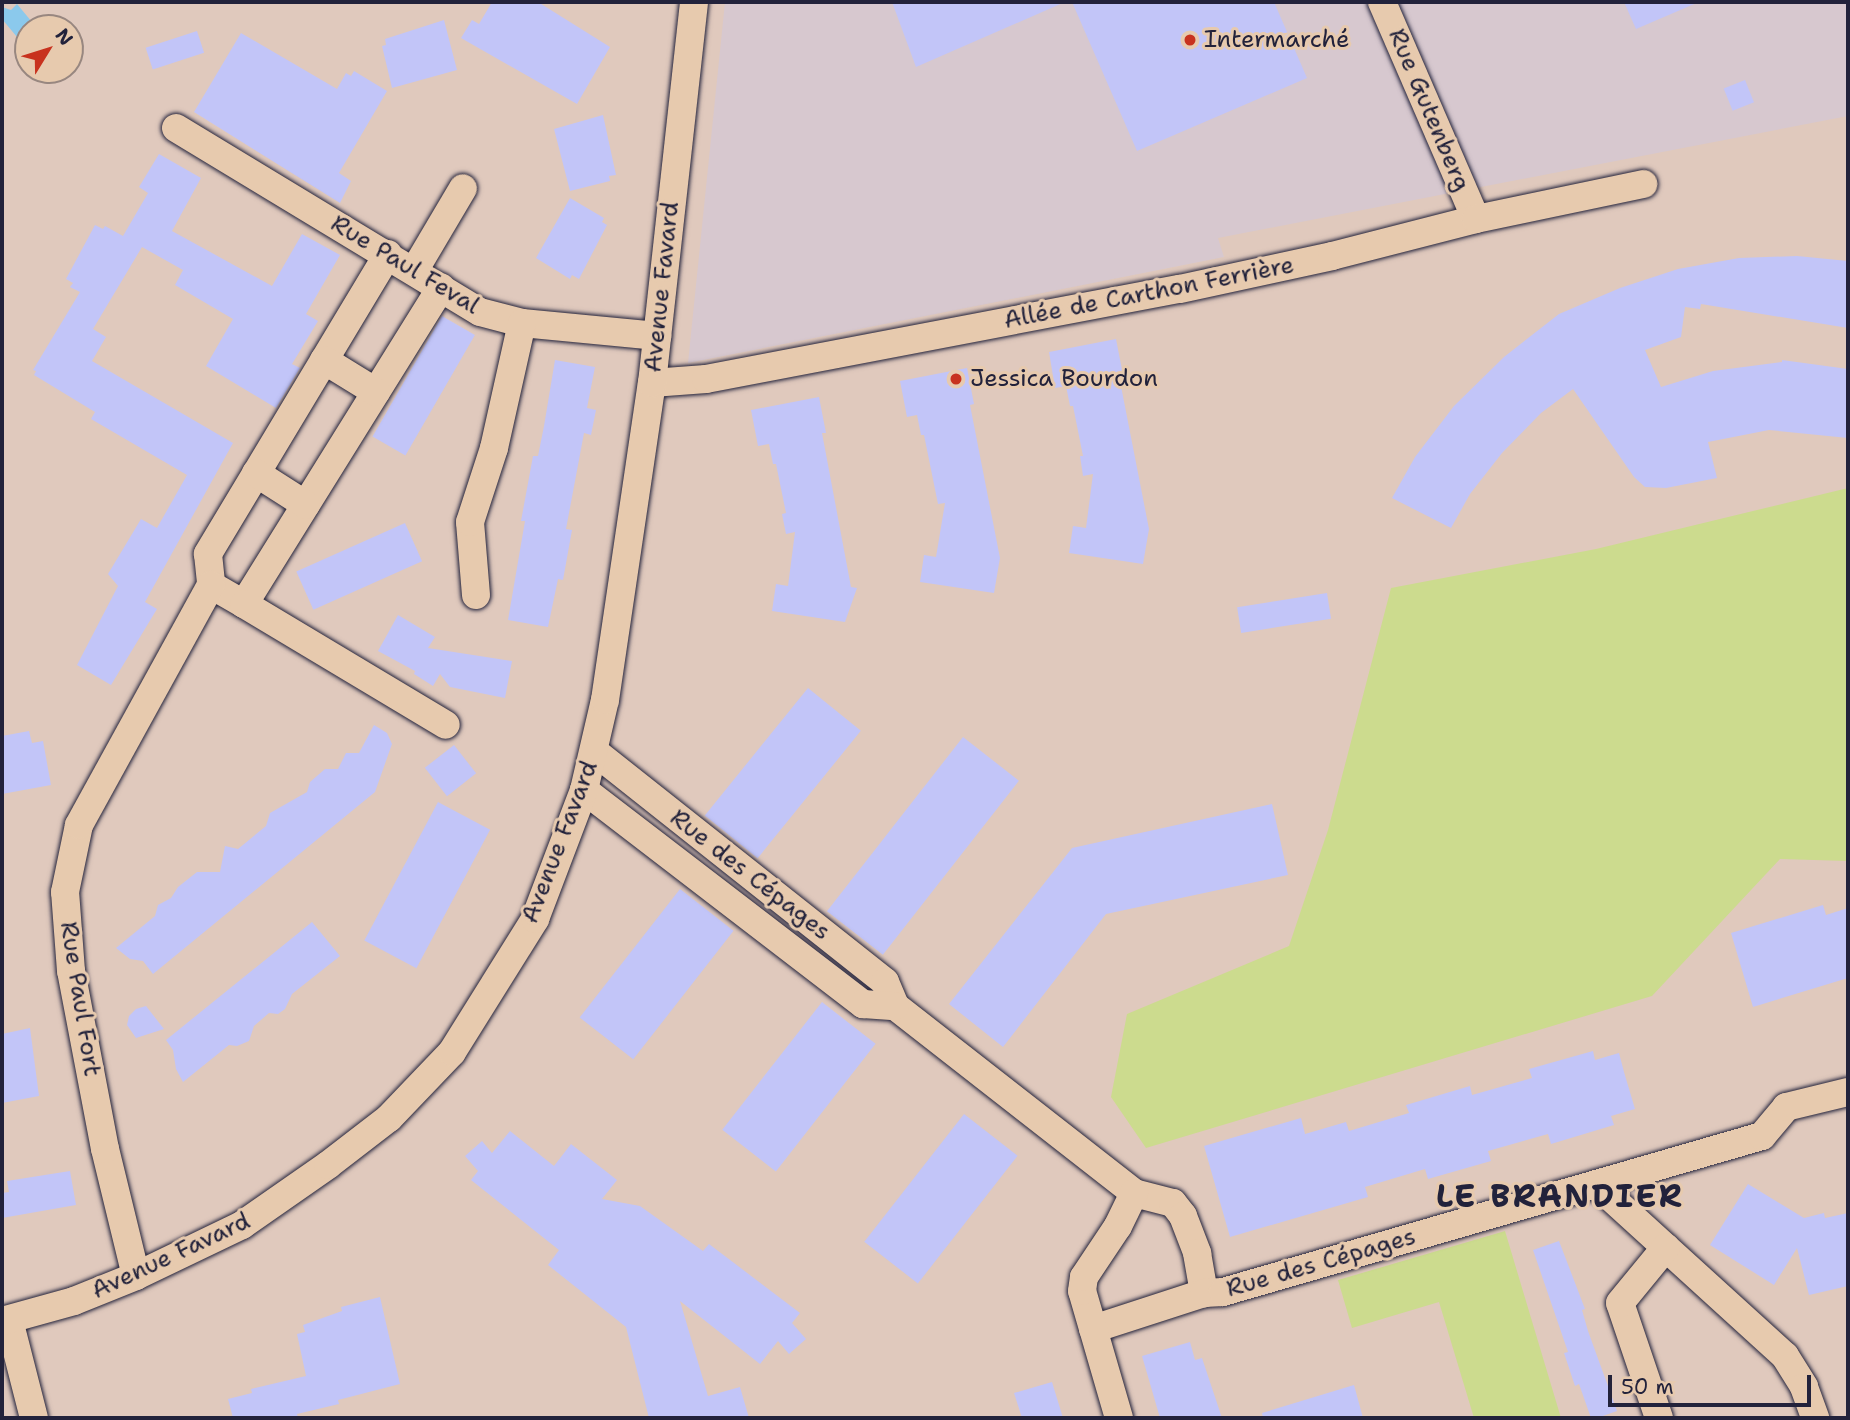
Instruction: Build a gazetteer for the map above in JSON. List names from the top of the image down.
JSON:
{
  "streets": {
    "street": [
      "Rue Gutenberg",
      "Rue Paul Feval",
      "Avenue Favard",
      "Allée de Carthon Ferrière",
      "Rue des Cépages",
      "Rue Paul Fort"
    ]
  },
  "crossings": [
    ["Rue Gutenberg", "Allée de Carthon Ferrière"],
    ["Rue Paul Feval", "Avenue Favard"],
    ["Avenue Favard", "Allée de Carthon Ferrière"],
    ["Avenue Favard", "Rue des Cépages"],
    ["Avenue Favard", "Rue Paul Fort"]
  ],
  "districts": ["LE BRANDIER"],
  "places": ["Intermarché", "Jessica Bourdon"],
  "scale_bar": "50 m",
  "north": "top right"
}
